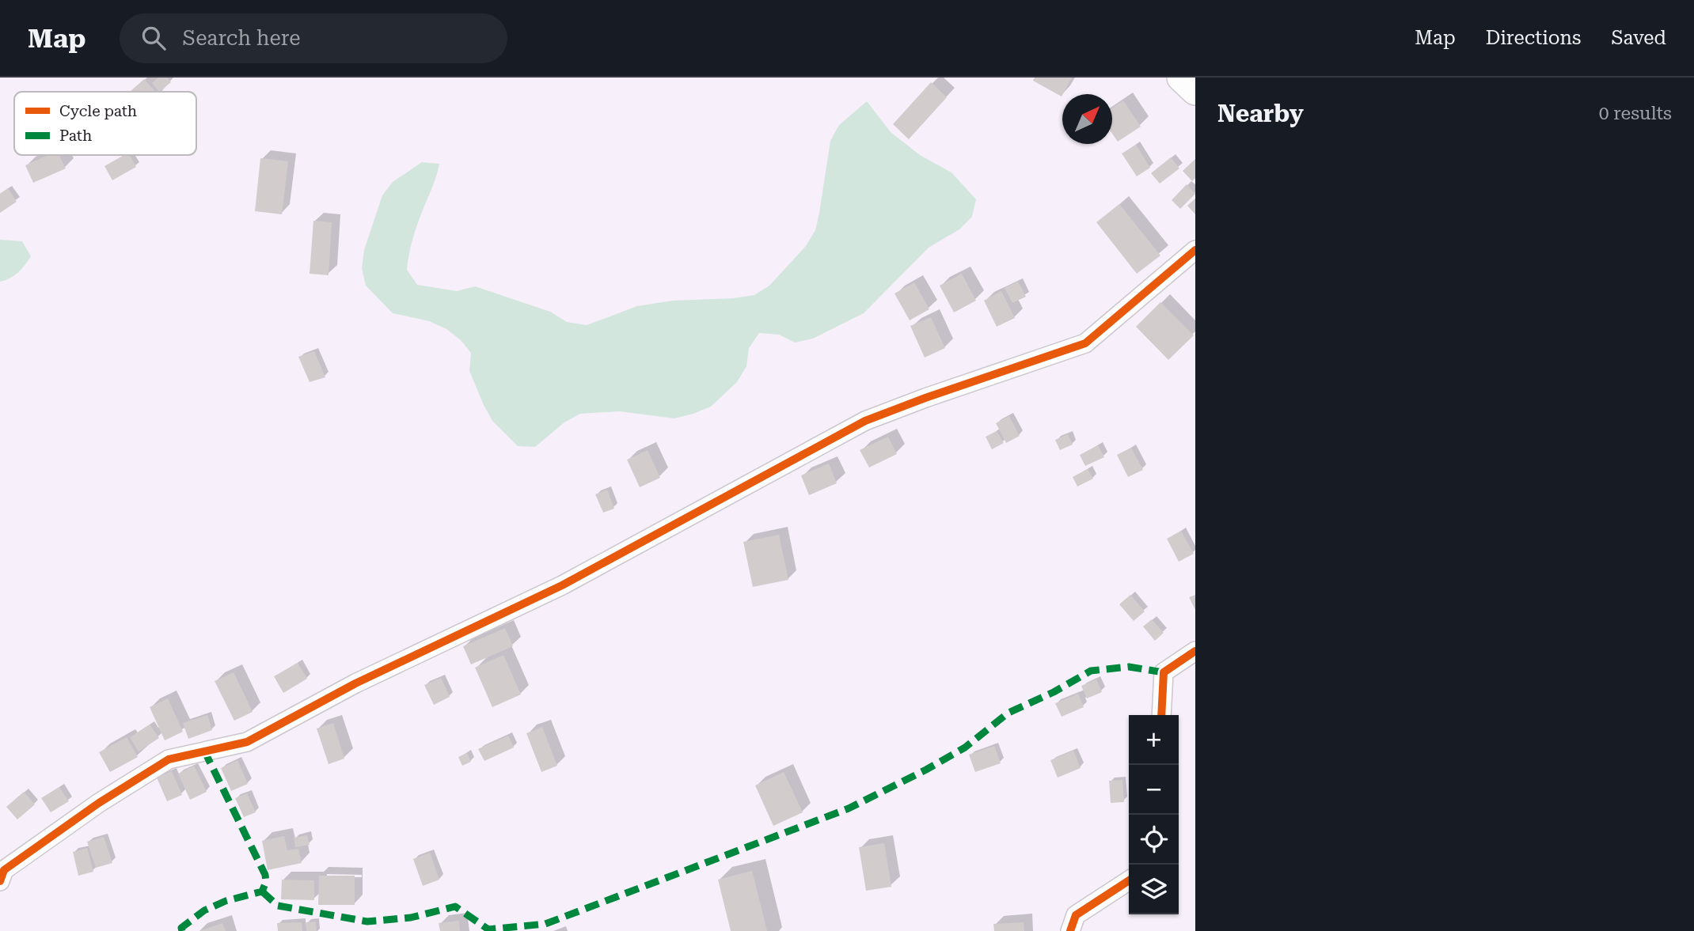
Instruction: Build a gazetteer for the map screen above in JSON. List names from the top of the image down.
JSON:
{
  "legend": ["Cycle path", "Path"],
  "north": "top right",
  "page": {
    "header": "Map",
    "search": "Search here",
    "nav": ["Map", "Directions", "Saved"],
    "heading": ["Nearby", "0 results"],
    "map_buttons": ["+", "−"]
  }
}
